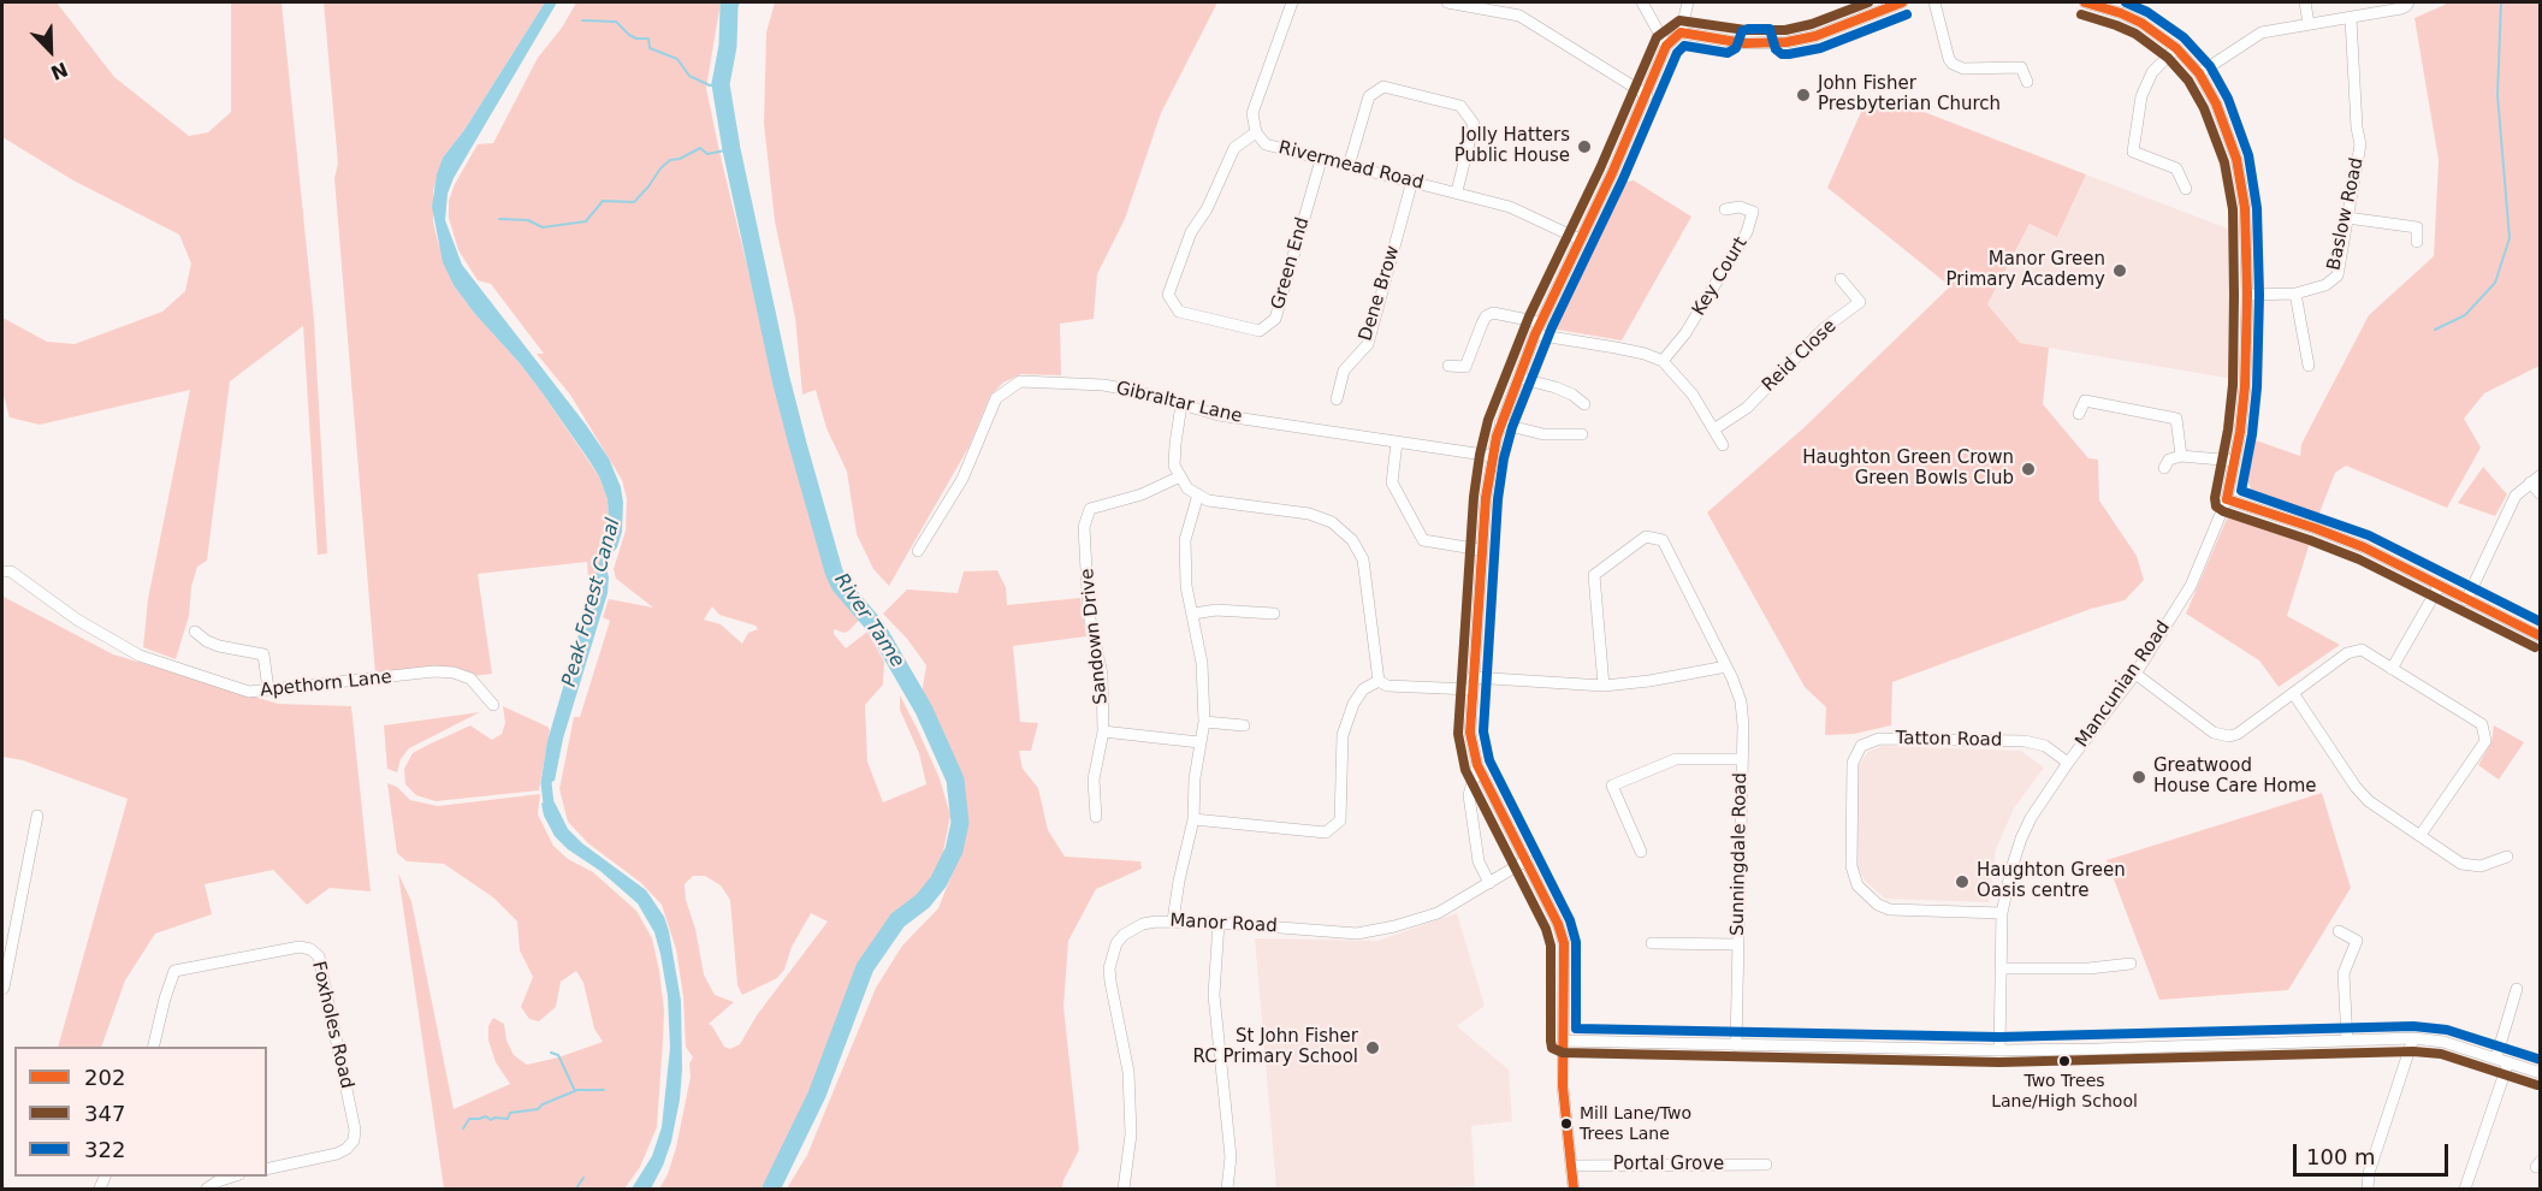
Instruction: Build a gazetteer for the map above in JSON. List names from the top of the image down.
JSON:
{
  "streets": {
    "street": [
      "Rivermead Road",
      "Baslow Road",
      "Green End",
      "Key Court",
      "Dene Brow",
      "Reid Close",
      "Gibraltar Lane",
      "Sandown Drive",
      "Apethorn Lane",
      "Mancunian Road",
      "Tatton Road",
      "Sunningdale Road",
      "Manor Road",
      "Foxholes Road",
      "Portal Grove"
    ]
  },
  "crossings": [
    ["Rivermead Road", "Green End"],
    ["Rivermead Road", "Dene Brow"],
    ["Baslow Road", "Mancunian Road"],
    ["Mancunian Road", "Tatton Road"]
  ],
  "water": ["Peak Forest Canal", "River Tame"],
  "places": [
    "John Fisher Presbyterian Church",
    "Jolly Hatters Public House",
    "Manor Green Primary Academy",
    "Haughton Green Crown Green Bowls Club",
    "Greatwood House Care Home",
    "Haughton Green Oasis centre",
    "St John Fisher RC Primary School",
    "Two Trees Lane/High School",
    "Mill Lane/Two Trees Lane"
  ],
  "lines": ["transit line 202", "transit line 347", "transit line 322"],
  "legend": ["202", "347", "322"],
  "scale_bar": "100 m",
  "north": "bottom right"
}
